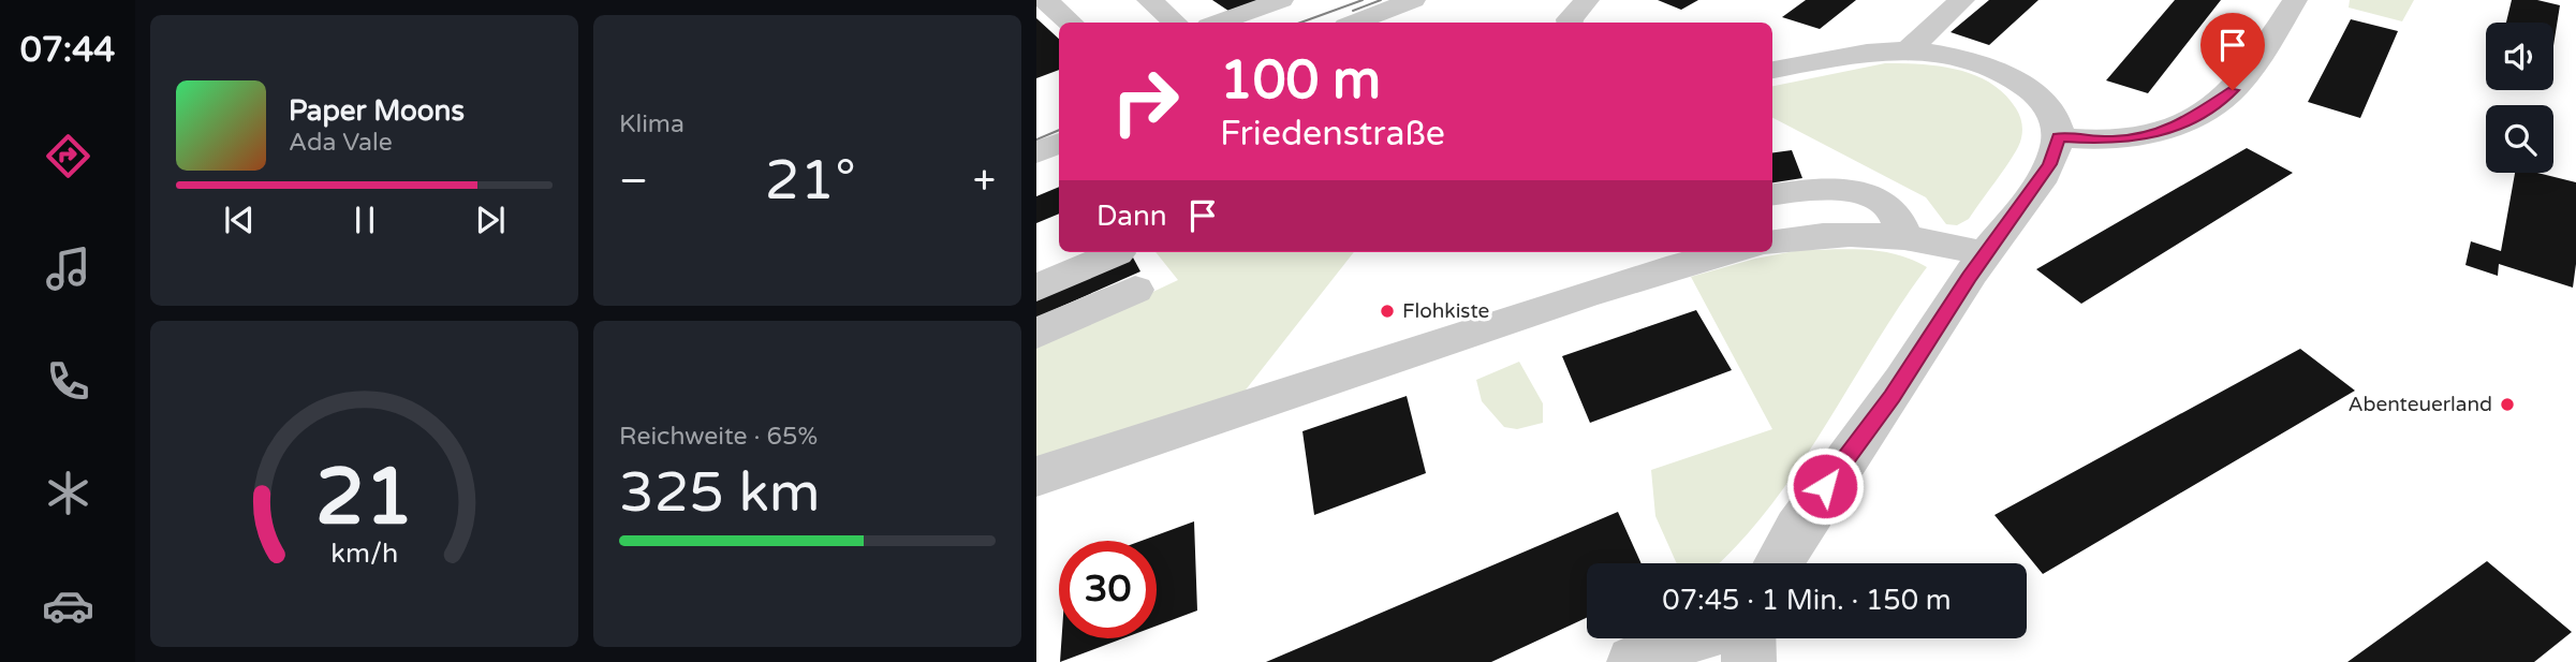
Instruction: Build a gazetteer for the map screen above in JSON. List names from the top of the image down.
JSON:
{
  "places": ["Flohkiste", "Abenteuerland"],
  "page": {
    "tabs": "07:44",
    "tile": [
      "Klima",
      ["Reichweite · 65%", "325 km"]
    ],
    "turn": ["100 m", "Friedenstraße"],
    "song": ["Paper Moons", "Ada Vale"],
    "heat": ["−", "21°", "+"],
    "then": "Dann",
    "limit": "30",
    "trip": "07:45 · 1 Min. · 150 m",
    "gauge": ["21", "km/h"]
  }
}
